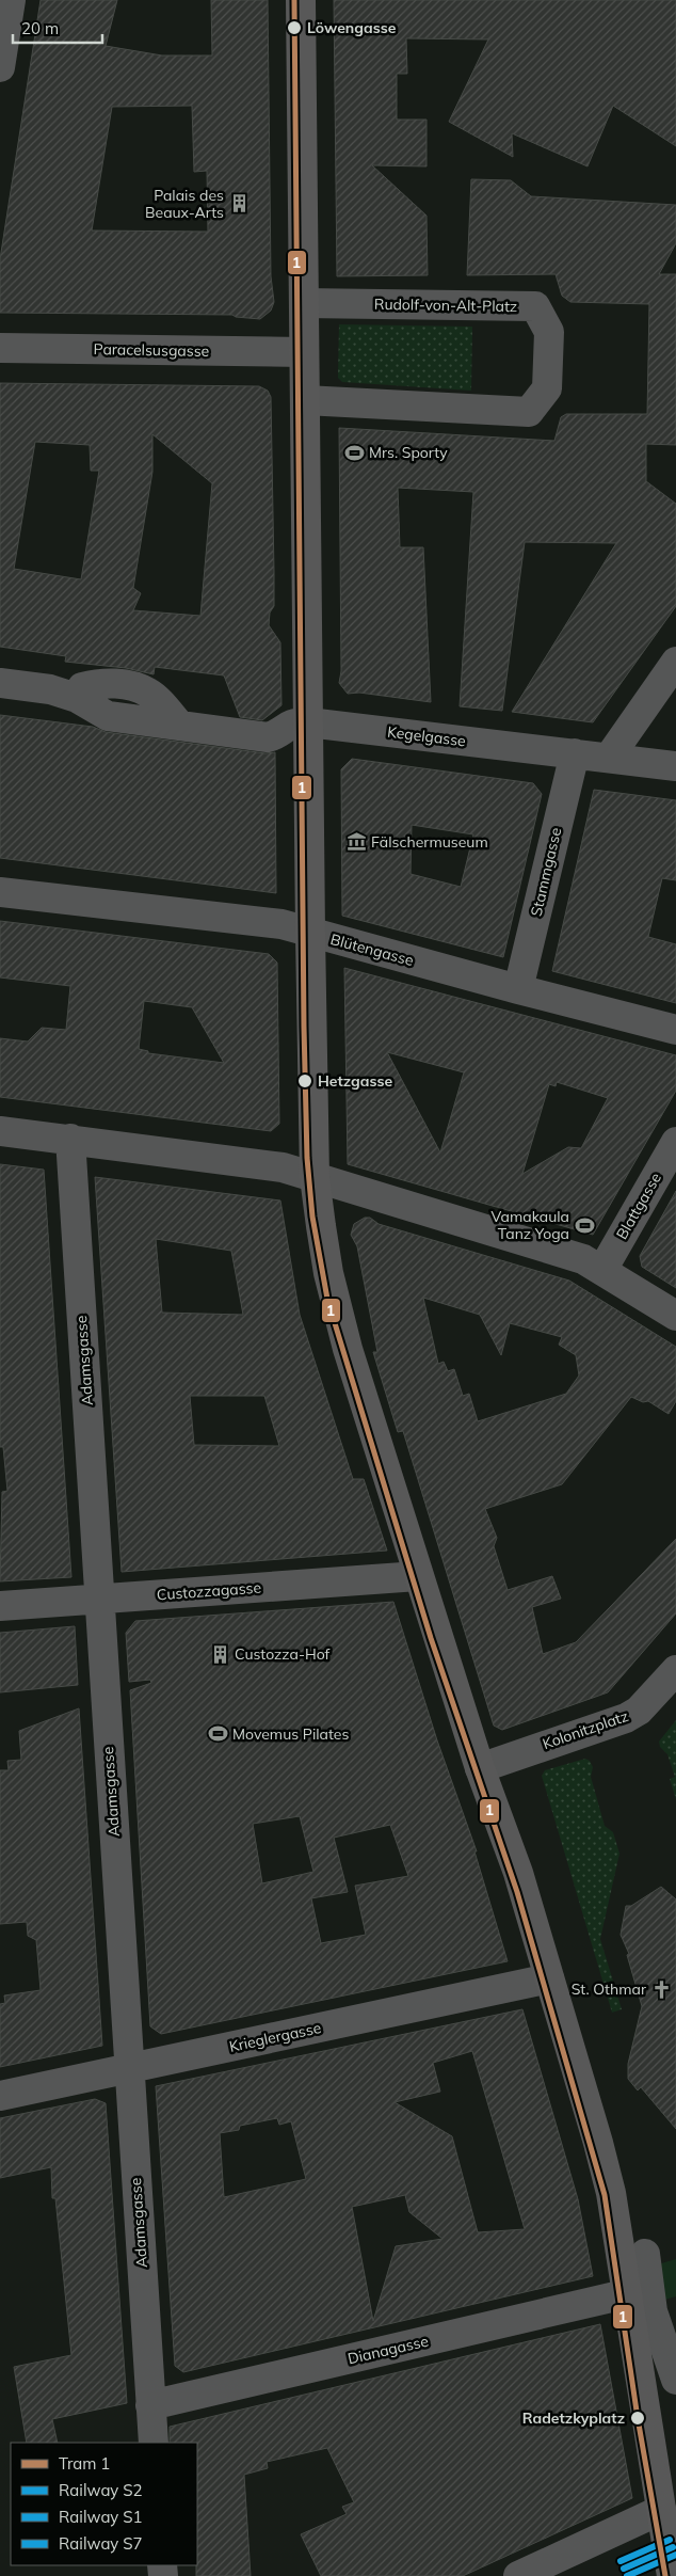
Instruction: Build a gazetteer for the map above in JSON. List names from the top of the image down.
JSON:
{
  "streets": {
    "street": [
      "Rudolf-von-Alt-Platz",
      "Paracelsusgasse",
      "Kegelgasse",
      "Stammgasse",
      "Blütengasse",
      "Blattgasse",
      "Adamsgasse",
      "Custozzagasse",
      "Kolonitzplatz",
      "Krieglergasse",
      "Dianagasse"
    ]
  },
  "crossings": [
    ["Kegelgasse", "Stammgasse"],
    ["Stammgasse", "Blütengasse"],
    ["Adamsgasse", "Custozzagasse"],
    ["Adamsgasse", "Krieglergasse"],
    ["Adamsgasse", "Dianagasse"]
  ],
  "places": {
    "other": ["Löwengasse", "Hetzgasse", "Radetzkyplatz"],
    "building": ["Palais des Beaux-Arts", "Custozza-Hof"],
    "sports": ["Mrs. Sporty", "Vamakaula Tanz Yoga", "Movemus Pilates"],
    "museum": ["Fälschermuseum"],
    "church": ["St. Othmar"]
  },
  "lines": [
    "tram line 1",
    "rail line S7",
    "rail line S1",
    "rail line S2"
  ],
  "legend": [
    "Tram 1",
    "Railway S2",
    "Railway S1",
    "Railway S7"
  ],
  "scale_bar": "20 m"
}
